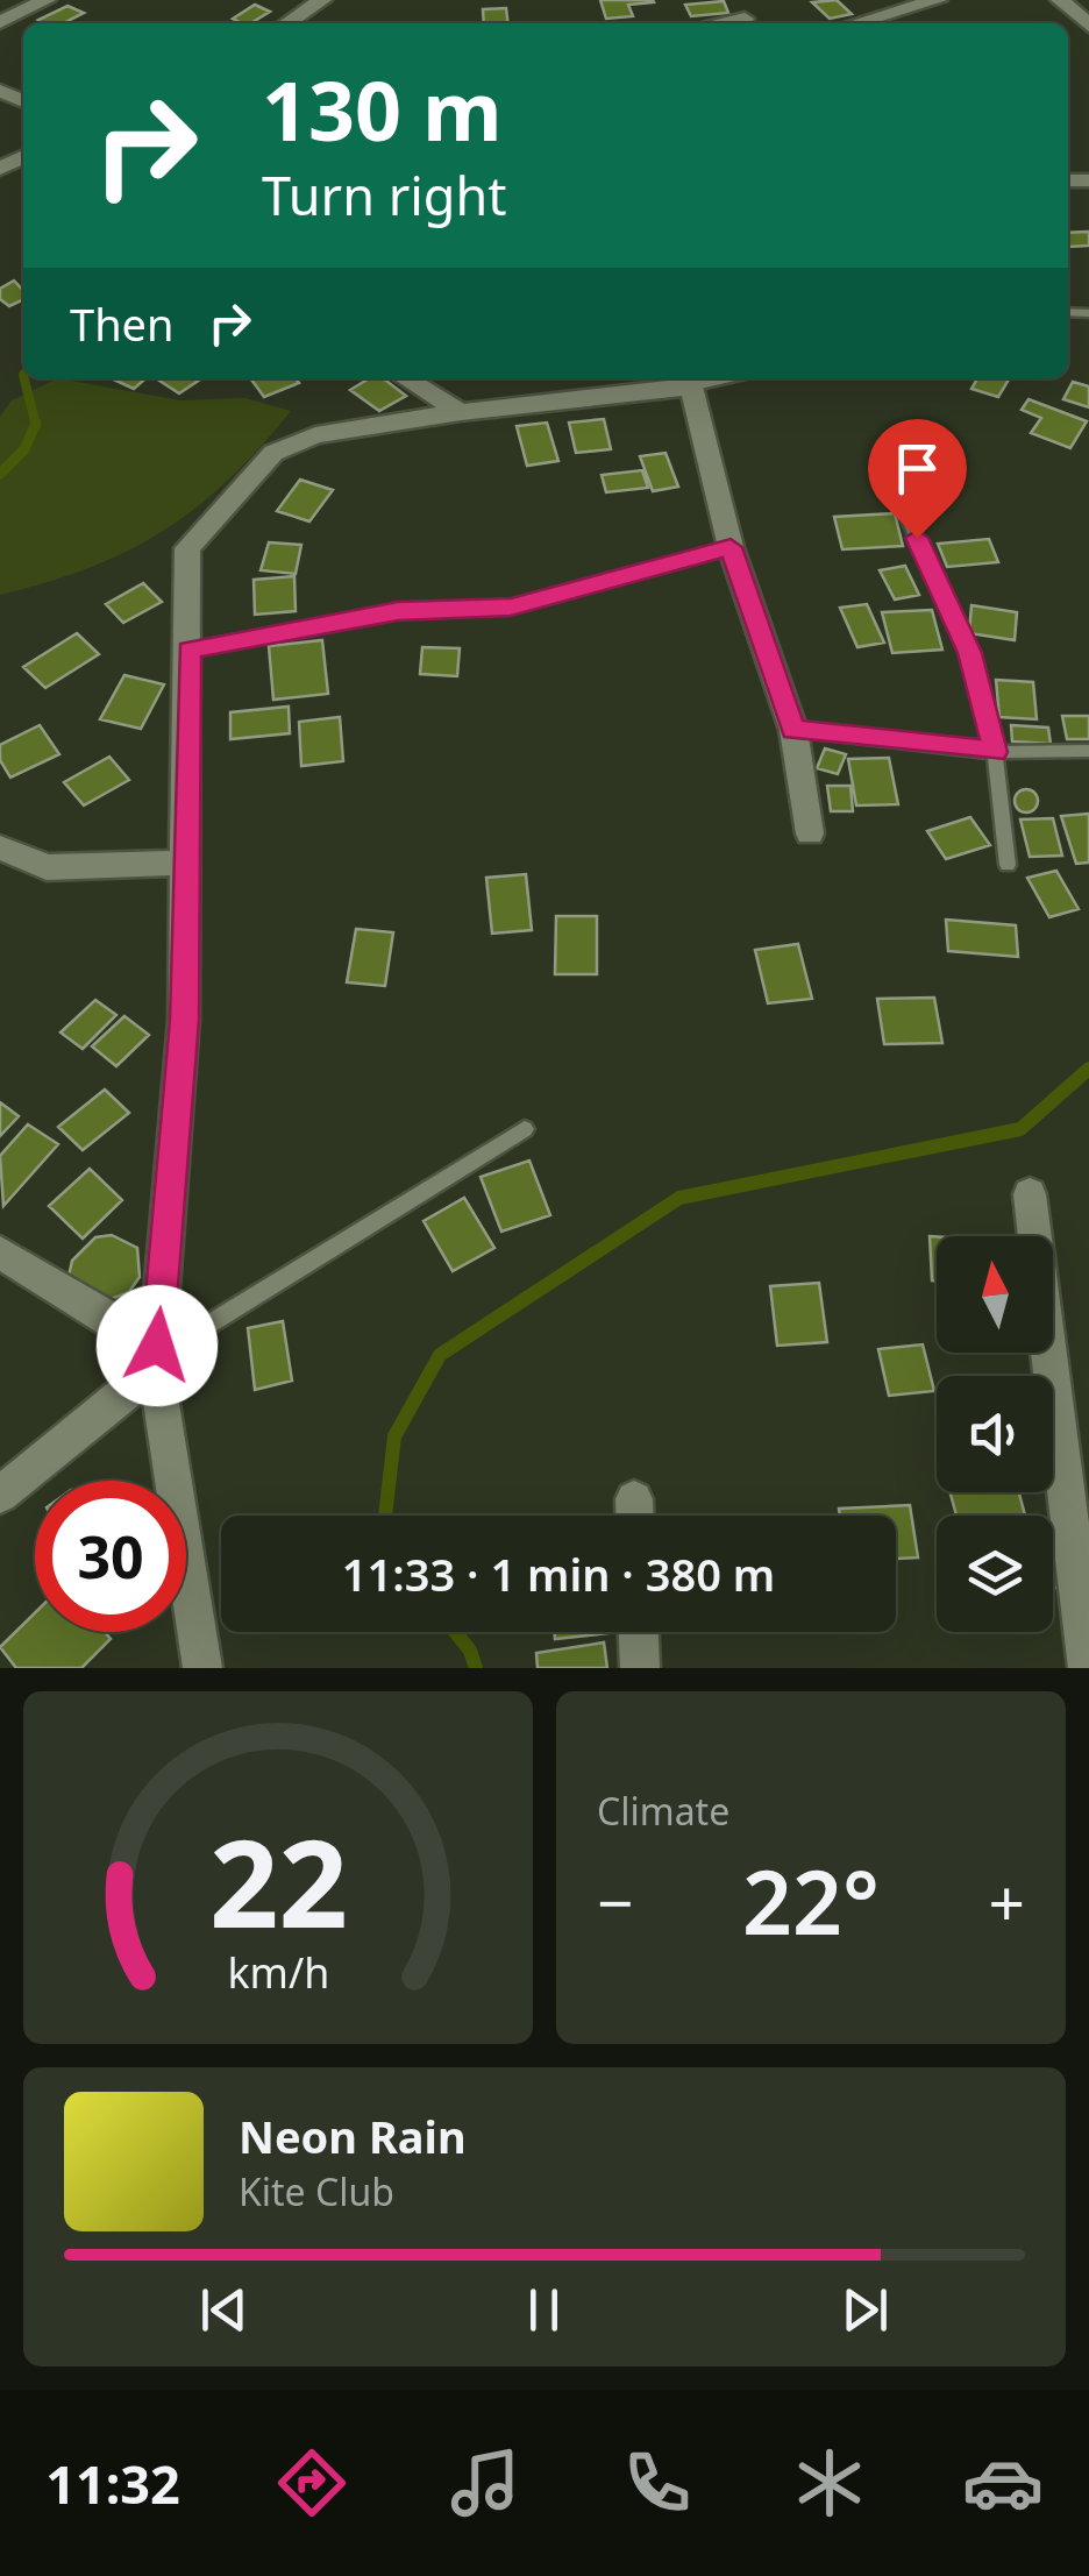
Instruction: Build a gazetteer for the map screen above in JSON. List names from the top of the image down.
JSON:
{
  "north": "top",
  "page": {
    "turn": ["130 m", "Turn right"],
    "then": "Then",
    "limit": "30",
    "trip": "11:33 · 1 min · 380 m",
    "tile": "Climate",
    "heat": ["−", "22°", "+"],
    "song": ["Neon Rain", "Kite Club"],
    "tabs": "11:32",
    "gauge": ["22", "km/h"]
  }
}
